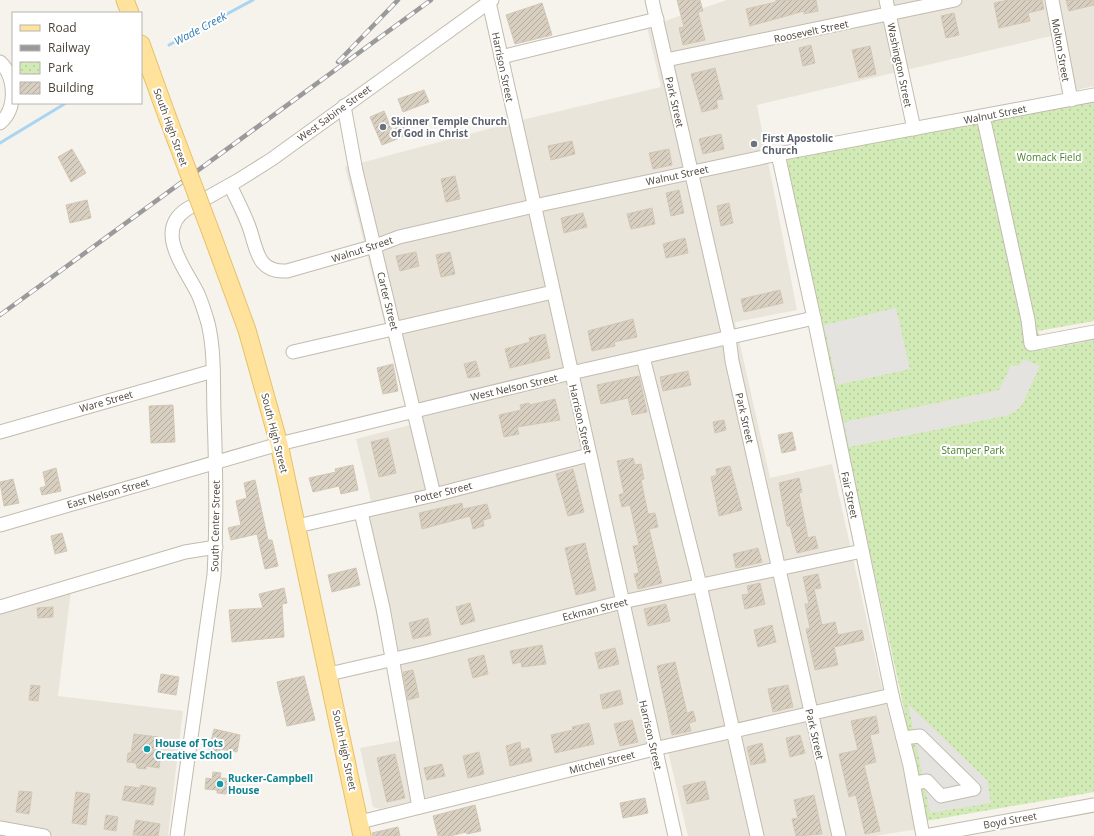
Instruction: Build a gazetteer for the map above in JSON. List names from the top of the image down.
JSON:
{
  "streets": {
    "main road": ["South High Street"],
    "street": [
      "Roosevelt Street",
      "Molton Street",
      "Washington Street",
      "Harrison Street",
      "Park Street",
      "West Sabine Street",
      "Walnut Street",
      "Carter Street",
      "West Nelson Street",
      "Ware Street",
      "Potter Street",
      "East Nelson Street",
      "Fair Street",
      "South Center Street",
      "Eckman Street",
      "Mitchell Street",
      "Boyd Street"
    ]
  },
  "crossings": [
    ["Roosevelt Street", "Washington Street"],
    ["Roosevelt Street", "Park Street"],
    ["Molton Street", "Walnut Street"],
    ["Washington Street", "Walnut Street"],
    ["Harrison Street", "West Sabine Street"],
    ["Harrison Street", "Walnut Street"],
    ["Harrison Street", "West Nelson Street"],
    ["Harrison Street", "Potter Street"],
    ["Harrison Street", "Eckman Street"],
    ["Harrison Street", "Mitchell Street"],
    ["Park Street", "Walnut Street"],
    ["Park Street", "West Nelson Street"],
    ["Park Street", "Eckman Street"],
    ["Park Street", "Mitchell Street"],
    ["West Sabine Street", "Walnut Street"],
    ["West Sabine Street", "Carter Street"],
    ["West Sabine Street", "South Center Street"],
    ["Walnut Street", "Carter Street"],
    ["Walnut Street", "Fair Street"],
    ["South High Street", "West Nelson Street"],
    ["South High Street", "Potter Street"],
    ["South High Street", "Eckman Street"],
    ["South High Street", "Mitchell Street"],
    ["Carter Street", "West Nelson Street"],
    ["Carter Street", "Potter Street"],
    ["West Nelson Street", "East Nelson Street"],
    ["West Nelson Street", "Fair Street"],
    ["West Nelson Street", "South Center Street"],
    ["Ware Street", "South Center Street"],
    ["East Nelson Street", "South Center Street"],
    ["Fair Street", "Eckman Street"],
    ["Fair Street", "Mitchell Street"],
    ["Fair Street", "Boyd Street"]
  ],
  "water": ["Wade Creek"],
  "parks": ["Womack Field", "Stamper Park"],
  "places": [
    "Skinner Temple Church of God in Christ",
    "First Apostolic Church",
    "House of Tots Creative School",
    "Rucker-Campbell House"
  ],
  "legend": [
    "Road",
    "Railway",
    "Park",
    "Building"
  ]
}
